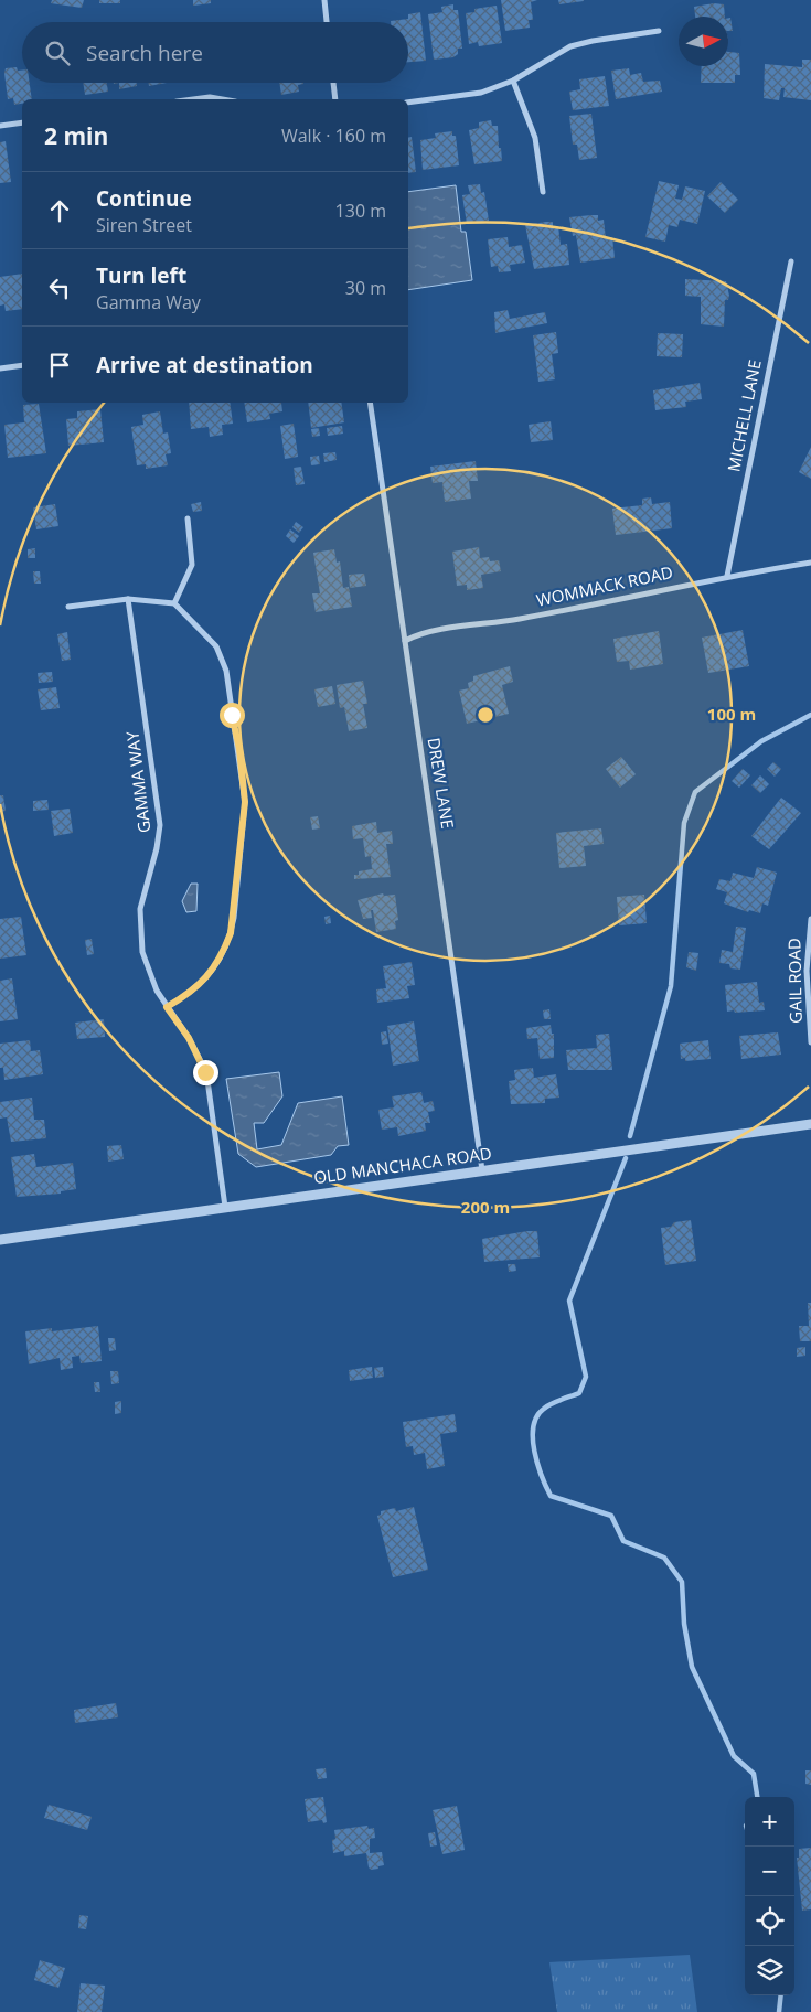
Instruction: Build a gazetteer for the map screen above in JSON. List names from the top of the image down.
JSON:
{
  "streets": {
    "street": [
      "MICHELL LANE",
      "WOMMACK ROAD",
      "GAMMA WAY",
      "DREW LANE",
      "GAIL ROAD",
      "OLD MANCHACA ROAD"
    ]
  },
  "crossings": [
    ["MICHELL LANE", "WOMMACK ROAD"],
    ["WOMMACK ROAD", "DREW LANE"],
    ["GAMMA WAY", "OLD MANCHACA ROAD"],
    ["DREW LANE", "OLD MANCHACA ROAD"]
  ],
  "north": "right",
  "page": {
    "search": "Search here",
    "heading": ["2 min", "Walk · 160 m"],
    "list": [
      ["Continue", "Siren Street", "130 m"],
      ["Turn left", "Gamma Way", "30 m"],
      "Arrive at destination"
    ],
    "map_buttons": ["+", "−"]
  },
  "rings": ["100 m", "200 m"]
}
